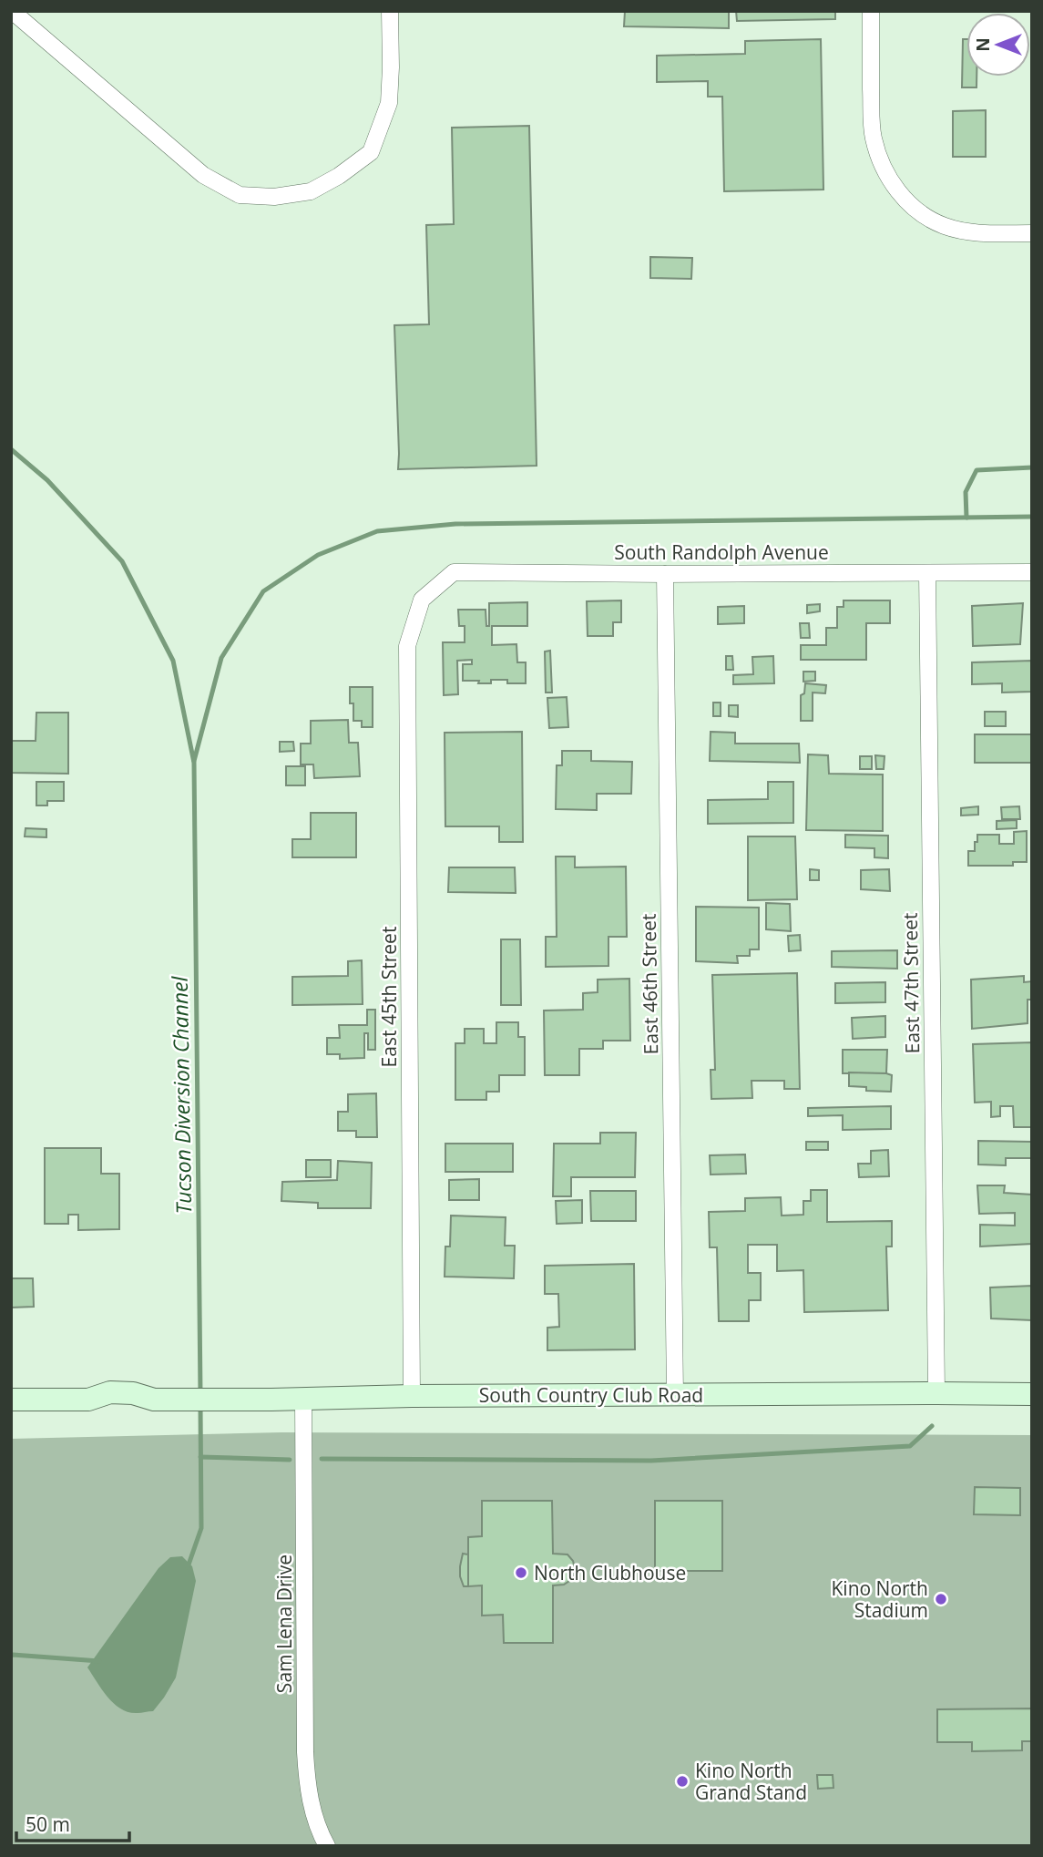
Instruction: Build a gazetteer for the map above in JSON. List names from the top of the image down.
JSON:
{
  "streets": {
    "street": [
      "South Randolph Avenue",
      "East 47th Street",
      "East 46th Street",
      "East 45th Street",
      "South Country Club Road",
      "Sam Lena Drive"
    ]
  },
  "crossings": [
    ["South Randolph Avenue", "East 47th Street"],
    ["South Randolph Avenue", "East 46th Street"],
    ["South Randolph Avenue", "East 45th Street"],
    ["East 47th Street", "South Country Club Road"],
    ["East 46th Street", "South Country Club Road"],
    ["East 45th Street", "South Country Club Road"],
    ["South Country Club Road", "Sam Lena Drive"]
  ],
  "water": ["Tucson Diversion Channel"],
  "places": ["North Clubhouse", "Kino North Stadium", "Kino North Grand Stand"],
  "scale_bar": "50 m",
  "north": "left"
}
